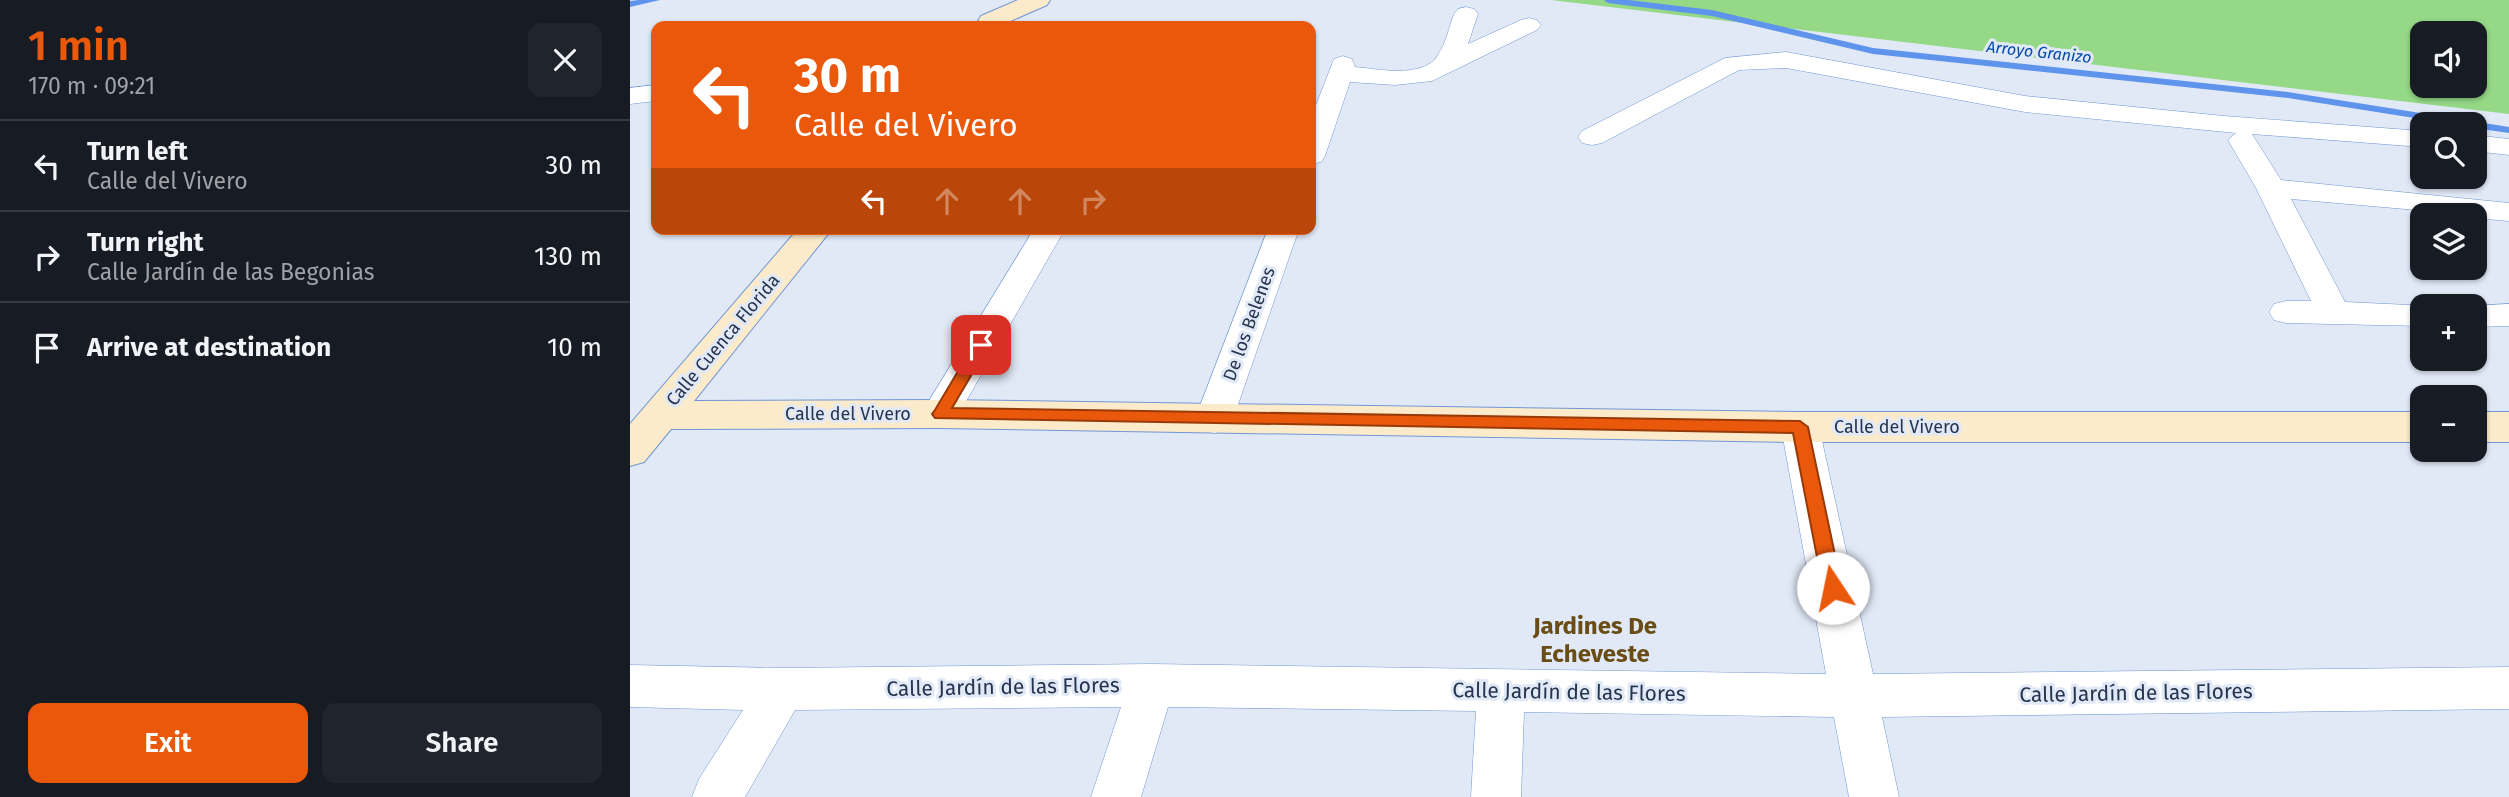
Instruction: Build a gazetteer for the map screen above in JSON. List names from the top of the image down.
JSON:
{
  "streets": {
    "street": [
      "De los Belenes",
      "Calle Cuenca Florida",
      "Calle del Vivero",
      "Calle Jardín de las Flores"
    ]
  },
  "crossings": [
    ["De los Belenes", "Calle del Vivero"],
    ["Calle Cuenca Florida", "Calle del Vivero"]
  ],
  "districts": ["Jardines De Echeveste"],
  "water": ["Arroyo Granizo"],
  "page": {
    "heading": ["1 min", "170 m · 09:21"],
    "map_buttons": ["+", "−"],
    "turn": ["30 m", "Calle del Vivero"],
    "list": [
      {
        "name": "Turn left",
        "note": "Calle del Vivero",
        "value": "30 m"
      },
      {
        "name": "Turn right",
        "note": "Calle Jardín de las Begonias",
        "value": "130 m"
      },
      {
        "name": "Arrive at destination",
        "value": "10 m"
      }
    ],
    "buttons": ["Exit", "Share"]
  }
}
